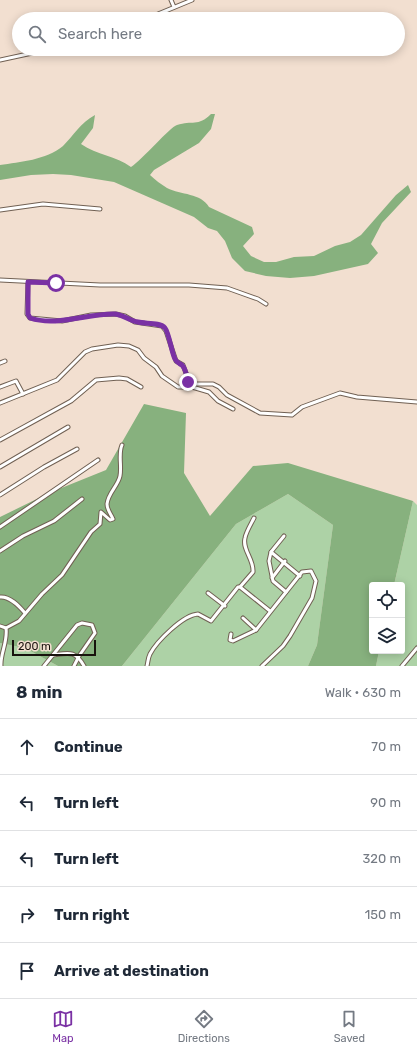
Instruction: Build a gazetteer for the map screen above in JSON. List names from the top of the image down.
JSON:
{
  "scale_bar": "200 m",
  "page": {
    "search": "Search here",
    "scale": "200 m",
    "heading": ["8 min", "Walk · 630 m"],
    "list": [
      ["Continue", "70 m"],
      ["Turn left", "90 m"],
      ["Turn left", "320 m"],
      ["Turn right", "150 m"],
      "Arrive at destination"
    ],
    "nav": ["Map", "Directions", "Saved"]
  }
}
